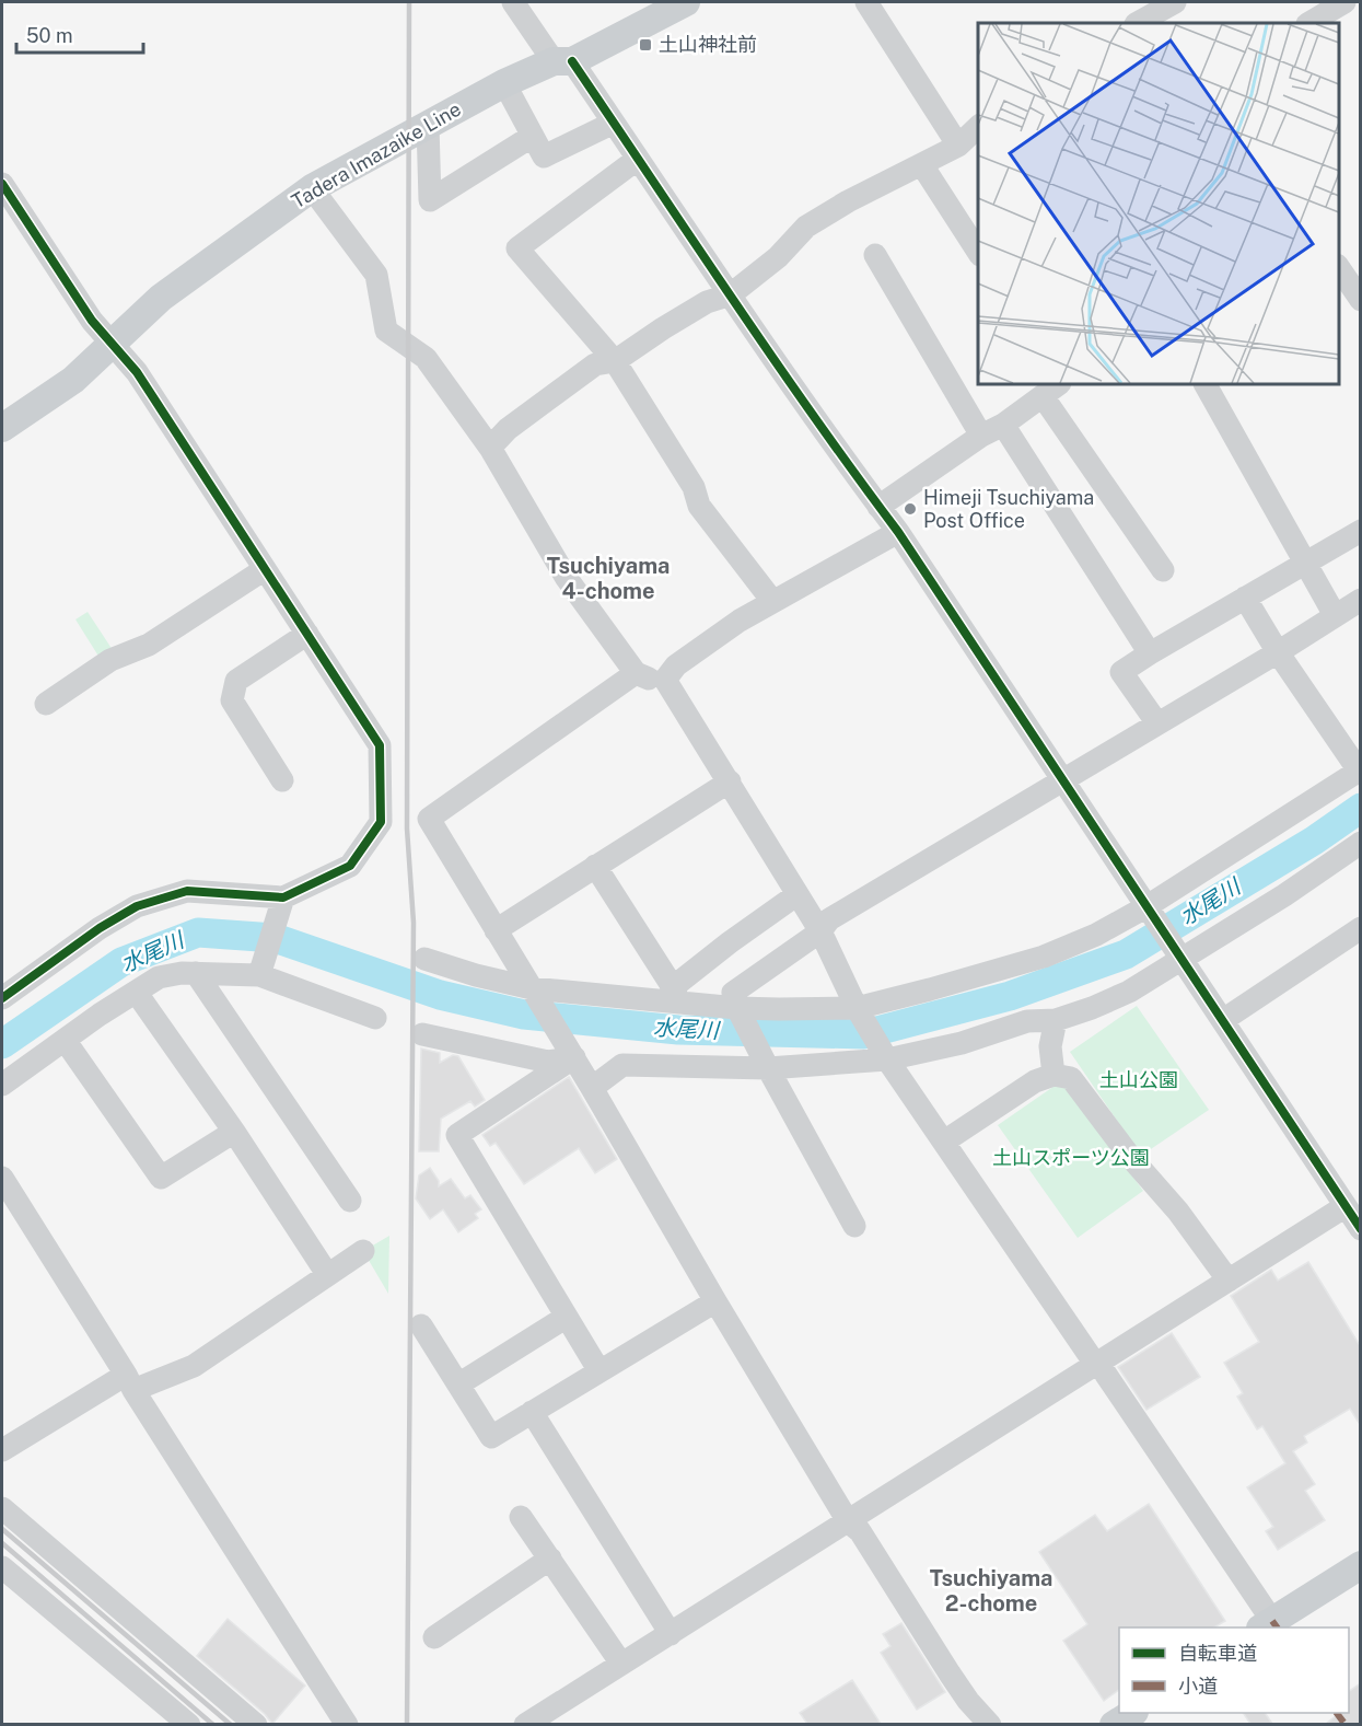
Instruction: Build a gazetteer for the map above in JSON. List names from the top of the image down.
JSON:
{
  "streets": {
    "main road": ["Tadera Imazaike Line"]
  },
  "districts": ["Tsuchiyama 4-chome", "Tsuchiyama 2-chome"],
  "water": ["水尾川"],
  "parks": ["土山公園", "土山スポーツ公園"],
  "places": {
    "transit": ["土山神社前"],
    "other": ["Himeji Tsuchiyama Post Office"]
  },
  "legend": ["自転車道", "小道"],
  "scale_bar": "50 m"
}
